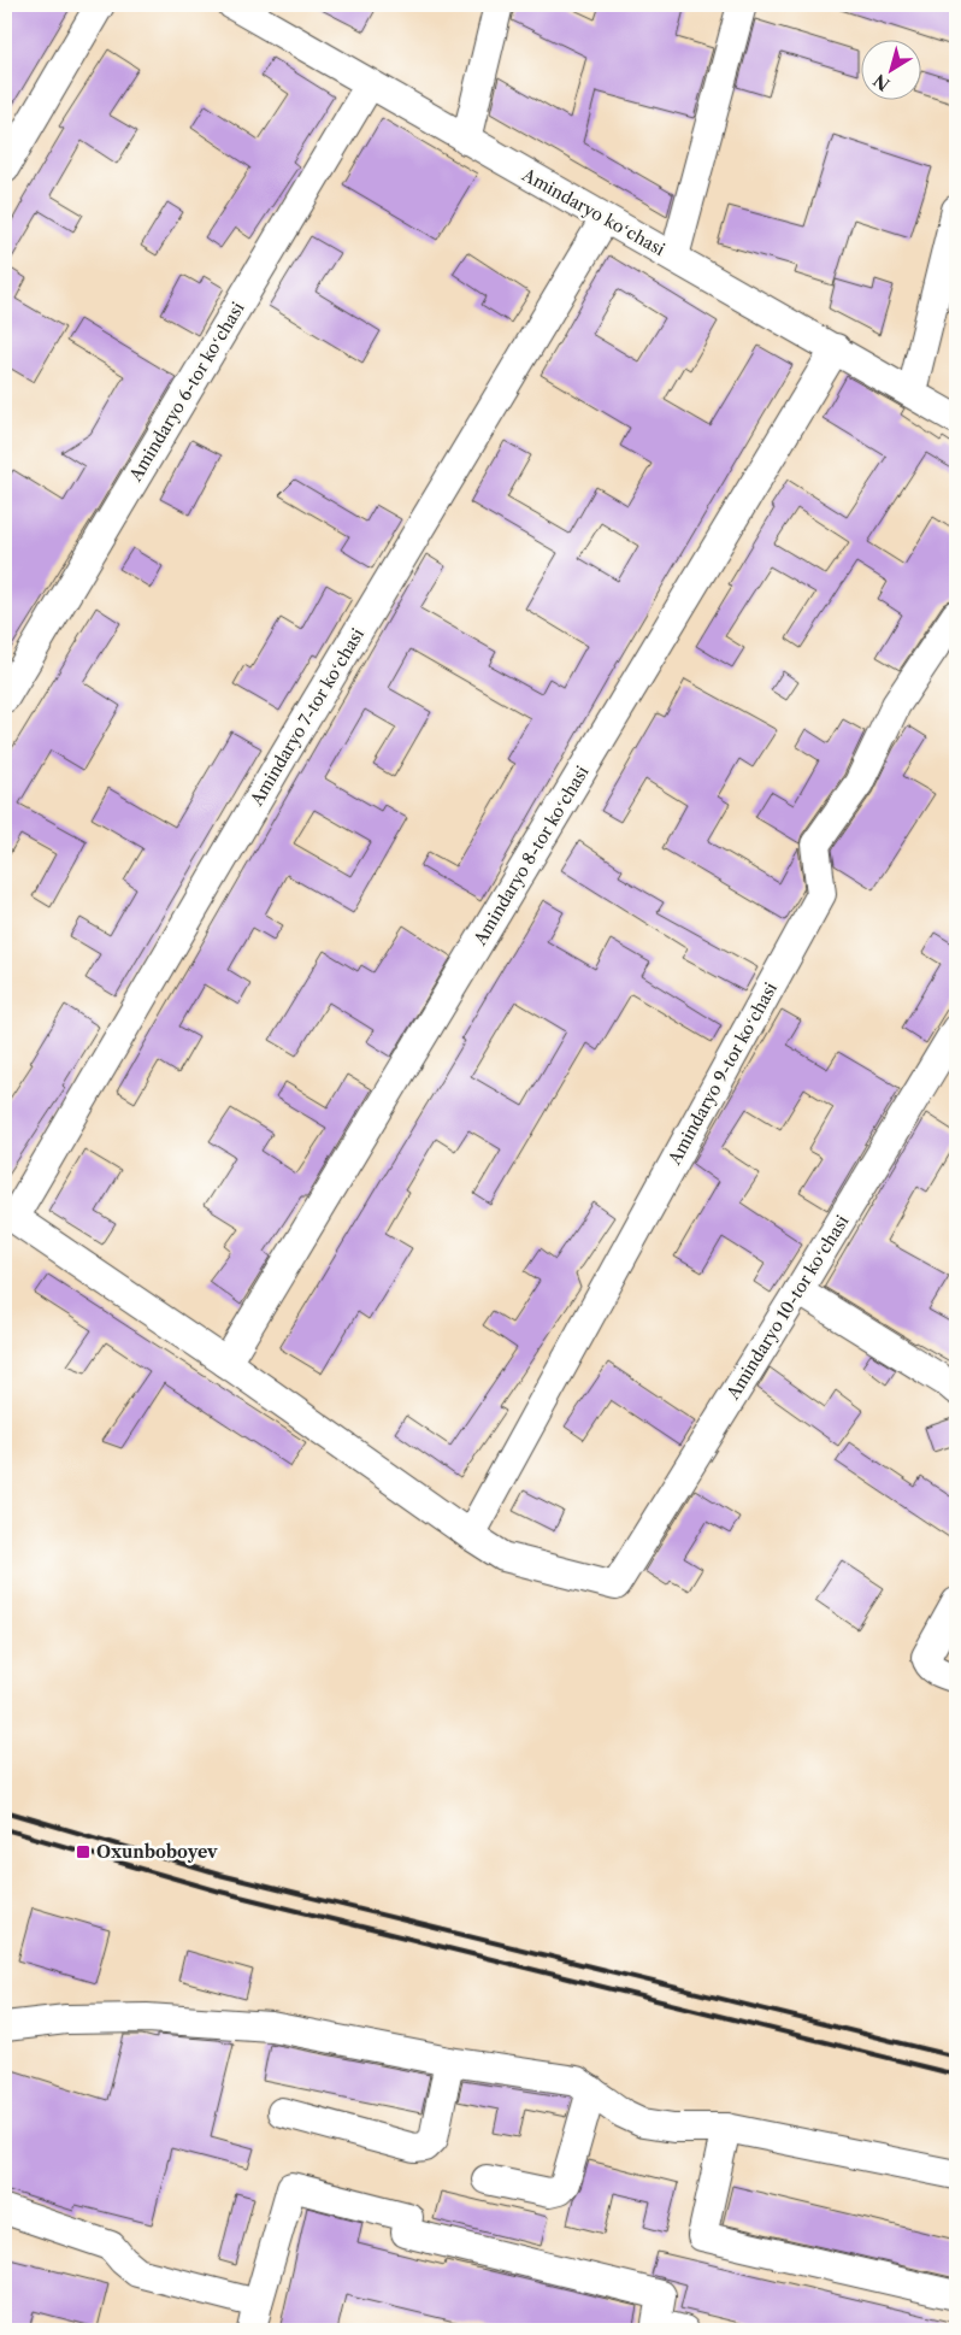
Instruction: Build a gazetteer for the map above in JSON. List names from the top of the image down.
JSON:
{
  "streets": {
    "street": [
      "Amindaryo koʻchasi",
      "Amindaryo 6-tor koʻchasi",
      "Amindaryo 7-tor koʻchasi",
      "Amindaryo 8-tor koʻchasi",
      "Amindaryo 9-tor koʻchasi",
      "Amindaryo 10-tor koʻchasi"
    ]
  },
  "crossings": [
    ["Amindaryo koʻchasi", "Amindaryo 6-tor koʻchasi"],
    ["Amindaryo koʻchasi", "Amindaryo 7-tor koʻchasi"],
    ["Amindaryo koʻchasi", "Amindaryo 8-tor koʻchasi"],
    ["Amindaryo 9-tor koʻchasi", "Amindaryo 10-tor koʻchasi"]
  ],
  "places": {
    "transit": ["Oxunboboyev"]
  },
  "north": "bottom left"
}
